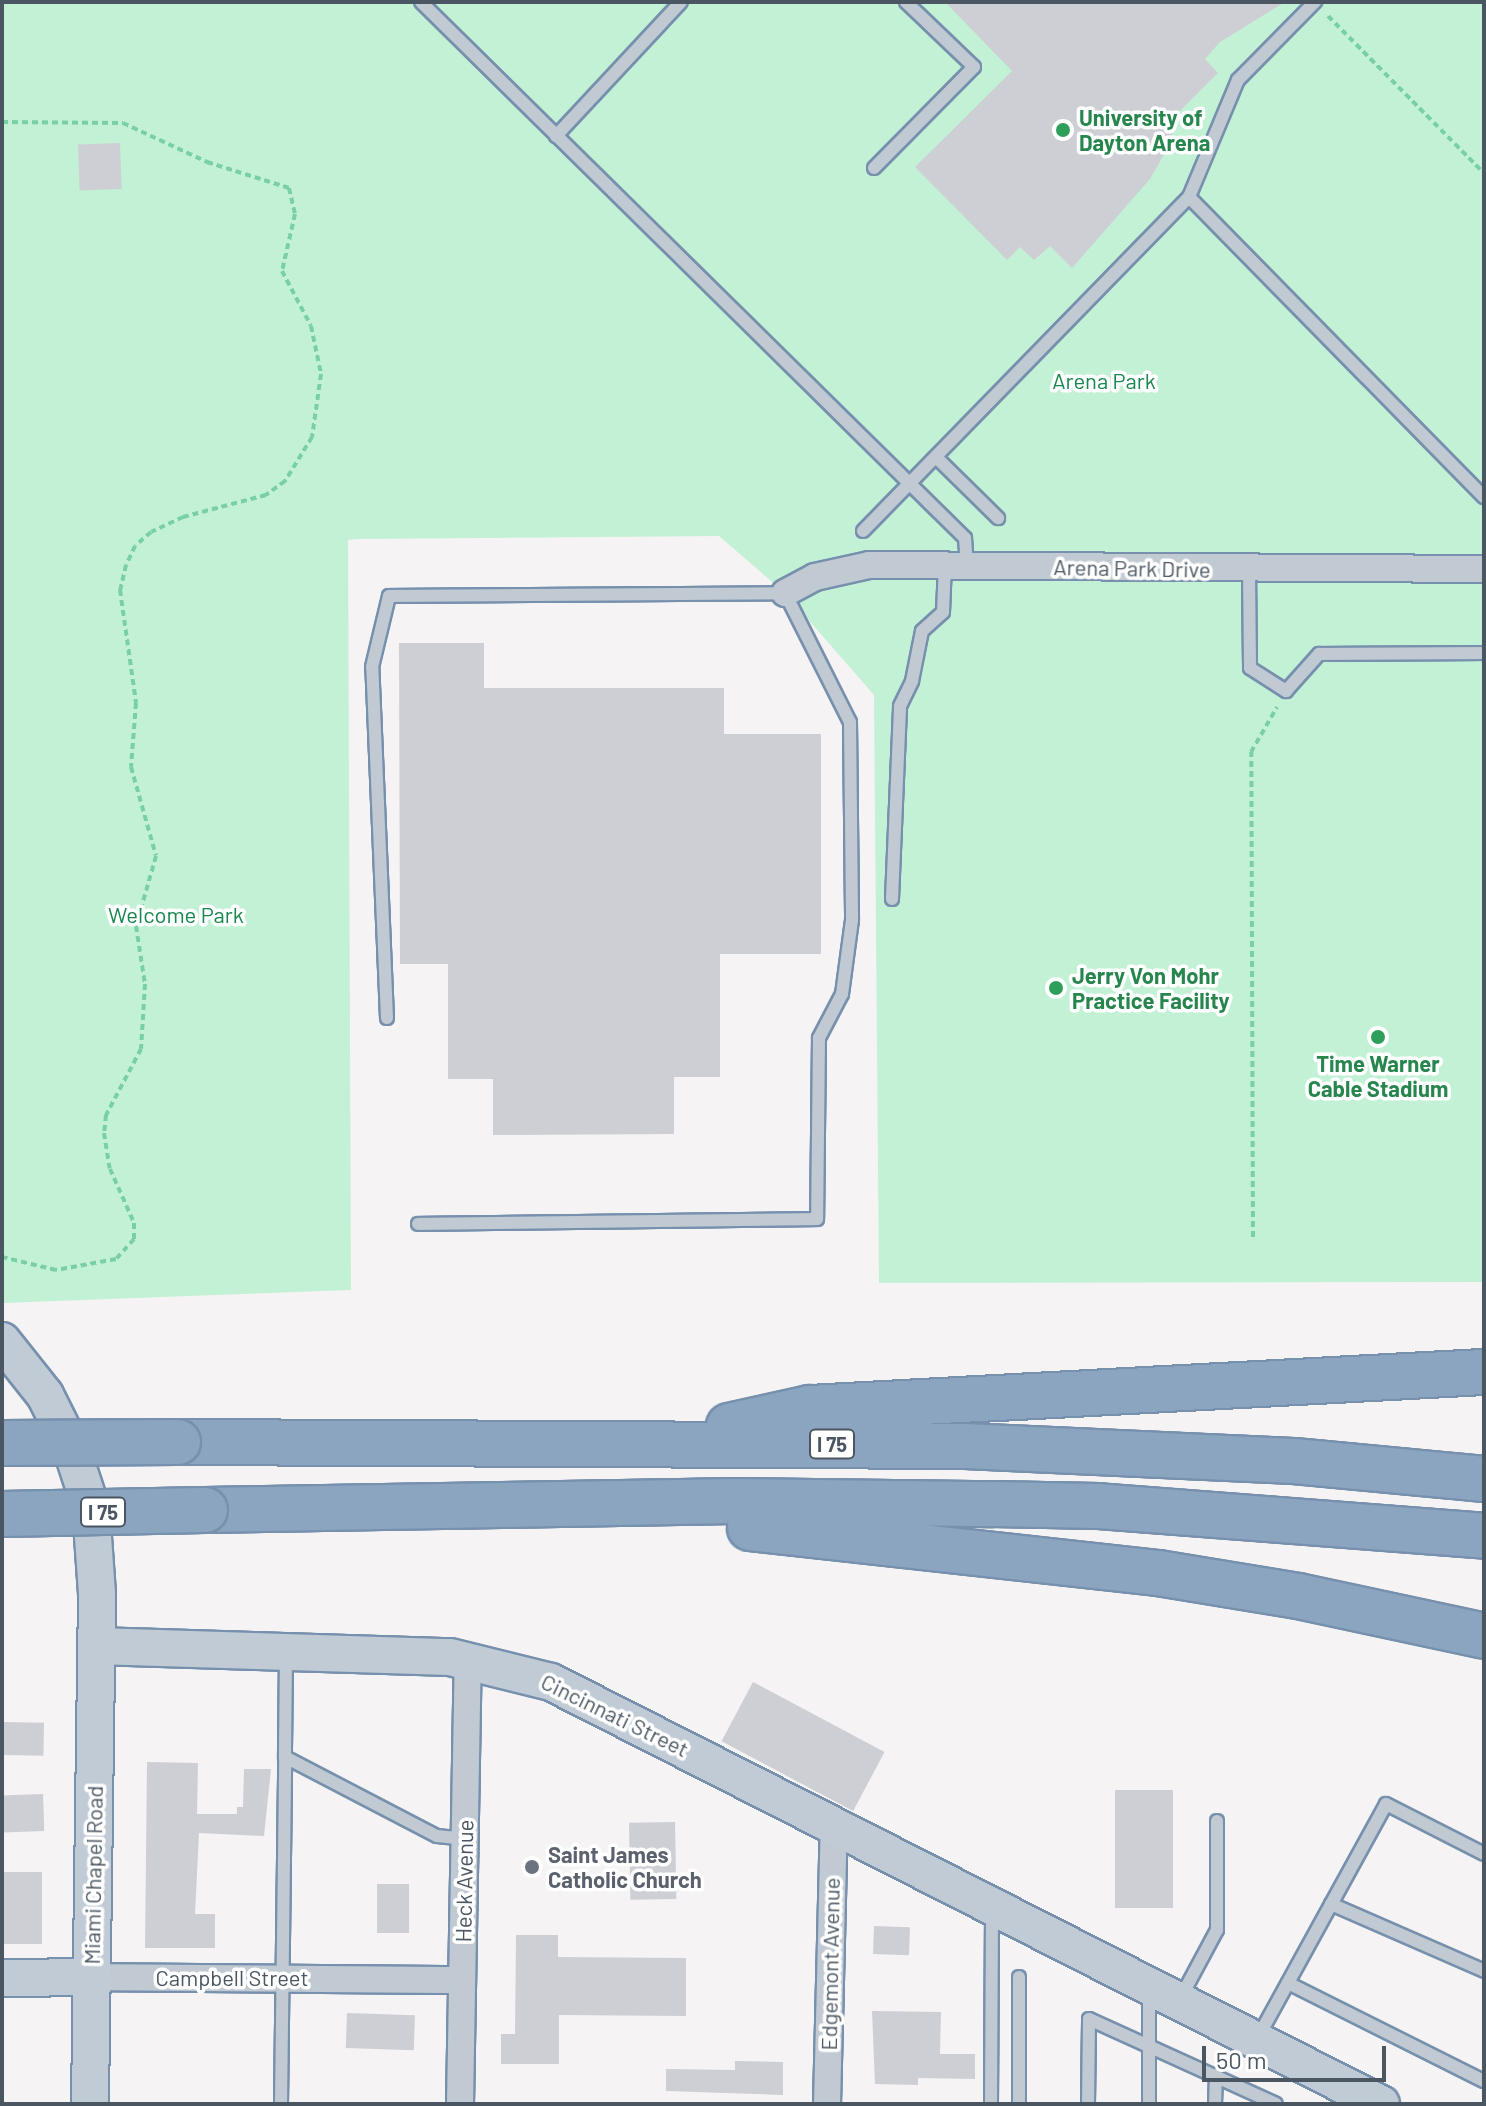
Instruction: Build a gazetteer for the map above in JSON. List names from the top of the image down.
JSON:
{
  "streets": {
    "highway": ["I 75"],
    "street": [
      "Arena Park Drive",
      "Cincinnati Street",
      "Miami Chapel Road",
      "Heck Avenue",
      "Edgemont Avenue",
      "Campbell Street"
    ]
  },
  "crossings": [
    ["Cincinnati Street", "Miami Chapel Road"],
    ["Cincinnati Street", "Heck Avenue"],
    ["Cincinnati Street", "Edgemont Avenue"],
    ["Miami Chapel Road", "Campbell Street"],
    ["Heck Avenue", "Campbell Street"]
  ],
  "parks": ["Arena Park", "Welcome Park"],
  "places": [
    "University of Dayton Arena",
    "Jerry Von Mohr Practice Facility",
    "Time Warner Cable Stadium",
    "Saint James Catholic Church"
  ],
  "scale_bar": "50 m"
}
